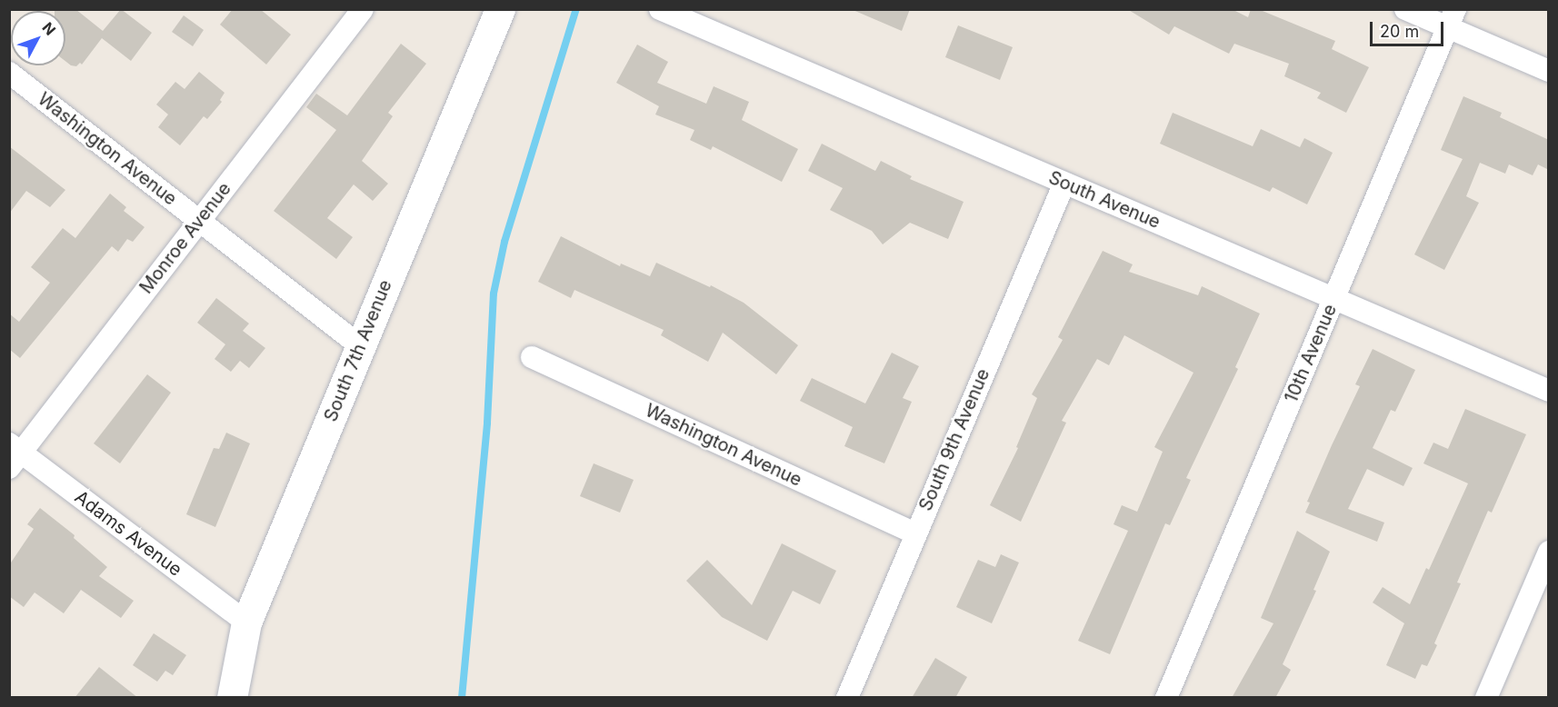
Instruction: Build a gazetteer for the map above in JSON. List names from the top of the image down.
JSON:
{
  "streets": {
    "street": [
      "Washington Avenue",
      "South Avenue",
      "Monroe Avenue",
      "South 7th Avenue",
      "10th Avenue",
      "South 9th Avenue",
      "Adams Avenue"
    ]
  },
  "crossings": [
    ["Washington Avenue", "Monroe Avenue"],
    ["Washington Avenue", "South 7th Avenue"],
    ["Washington Avenue", "South 9th Avenue"],
    ["South Avenue", "10th Avenue"],
    ["South Avenue", "South 9th Avenue"],
    ["Monroe Avenue", "Adams Avenue"],
    ["South 7th Avenue", "Adams Avenue"]
  ],
  "scale_bar": "20 m",
  "north": "top right"
}
